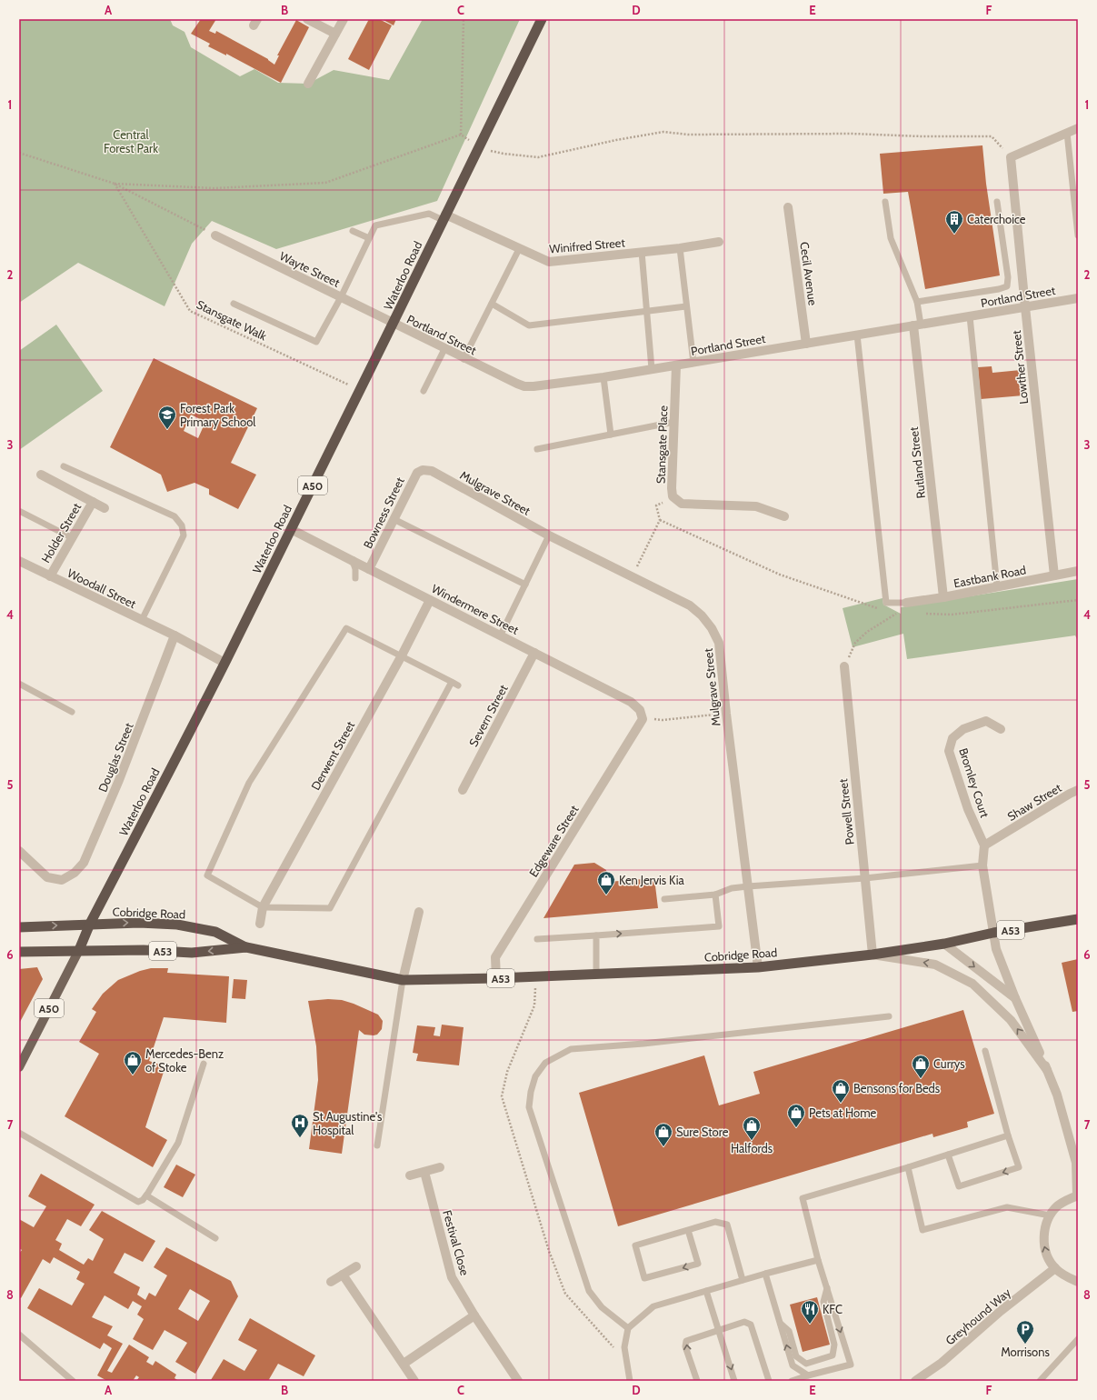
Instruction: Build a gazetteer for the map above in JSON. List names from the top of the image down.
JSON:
{
  "streets": {
    "highway": [
      "Waterloo Road",
      "A50",
      "Cobridge Road",
      "A53"
    ],
    "street": [
      "Winifred Street",
      "Wayte Street",
      "Cecil Avenue",
      "Portland Street",
      "Lowther Street",
      "Stansgate Place",
      "Rutland Street",
      "Mulgrave Street",
      "Bowness Street",
      "Holder Street",
      "Eastbank Road",
      "Woodall Street",
      "Windermere Street",
      "Severn Street",
      "Derwent Street",
      "Douglas Street",
      "Bromley Court",
      "Shaw Street",
      "Powell Street",
      "Edgeware Street",
      "Festival Close",
      "Greyhound Way"
    ],
    "path": ["Stansgate Walk"]
  },
  "crossings": [
    ["Winifred Street", "Waterloo Road"],
    ["Wayte Street", "Waterloo Road"],
    ["Wayte Street", "Portland Street"],
    ["Cecil Avenue", "Portland Street"],
    ["Waterloo Road", "Portland Street"],
    ["Waterloo Road", "Stansgate Walk"],
    ["Waterloo Road", "Windermere Street"],
    ["Waterloo Road", "Cobridge Road"],
    ["Waterloo Road", "A53"],
    ["Portland Street", "Lowther Street"],
    ["Portland Street", "Stansgate Place"],
    ["Portland Street", "Rutland Street"],
    ["Lowther Street", "Eastbank Road"],
    ["Rutland Street", "Eastbank Road"],
    ["Mulgrave Street", "Bowness Street"],
    ["Mulgrave Street", "Cobridge Road"],
    ["Bowness Street", "Windermere Street"],
    ["Holder Street", "Woodall Street"],
    ["Woodall Street", "Douglas Street"],
    ["Windermere Street", "Severn Street"],
    ["Windermere Street", "Derwent Street"],
    ["Windermere Street", "Edgeware Street"],
    ["Bromley Court", "Shaw Street"],
    ["Powell Street", "Cobridge Road"],
    ["Edgeware Street", "Cobridge Road"],
    ["Cobridge Road", "A53"]
  ],
  "parks": ["Central Forest Park"],
  "places": {
    "building": ["Caterchoice"],
    "school or university": ["Forest Park Primary School"],
    "shop": [
      "Ken Jervis Kia",
      "Mercedes-Benz of Stoke",
      "Currys",
      "Bensons for Beds",
      "Pets at Home",
      "Halfords",
      "Sure Store"
    ],
    "hospital": ["St Augustine's Hospital"],
    "restaurant": ["KFC"],
    "parking": ["Morrisons"]
  },
  "grid": {
    "columns": [
      "A",
      "B",
      "C",
      "D",
      "E",
      "F"
    ],
    "rows": [
      "1",
      "2",
      "3",
      "4",
      "5",
      "6",
      "7",
      "8"
    ]
  }
}
